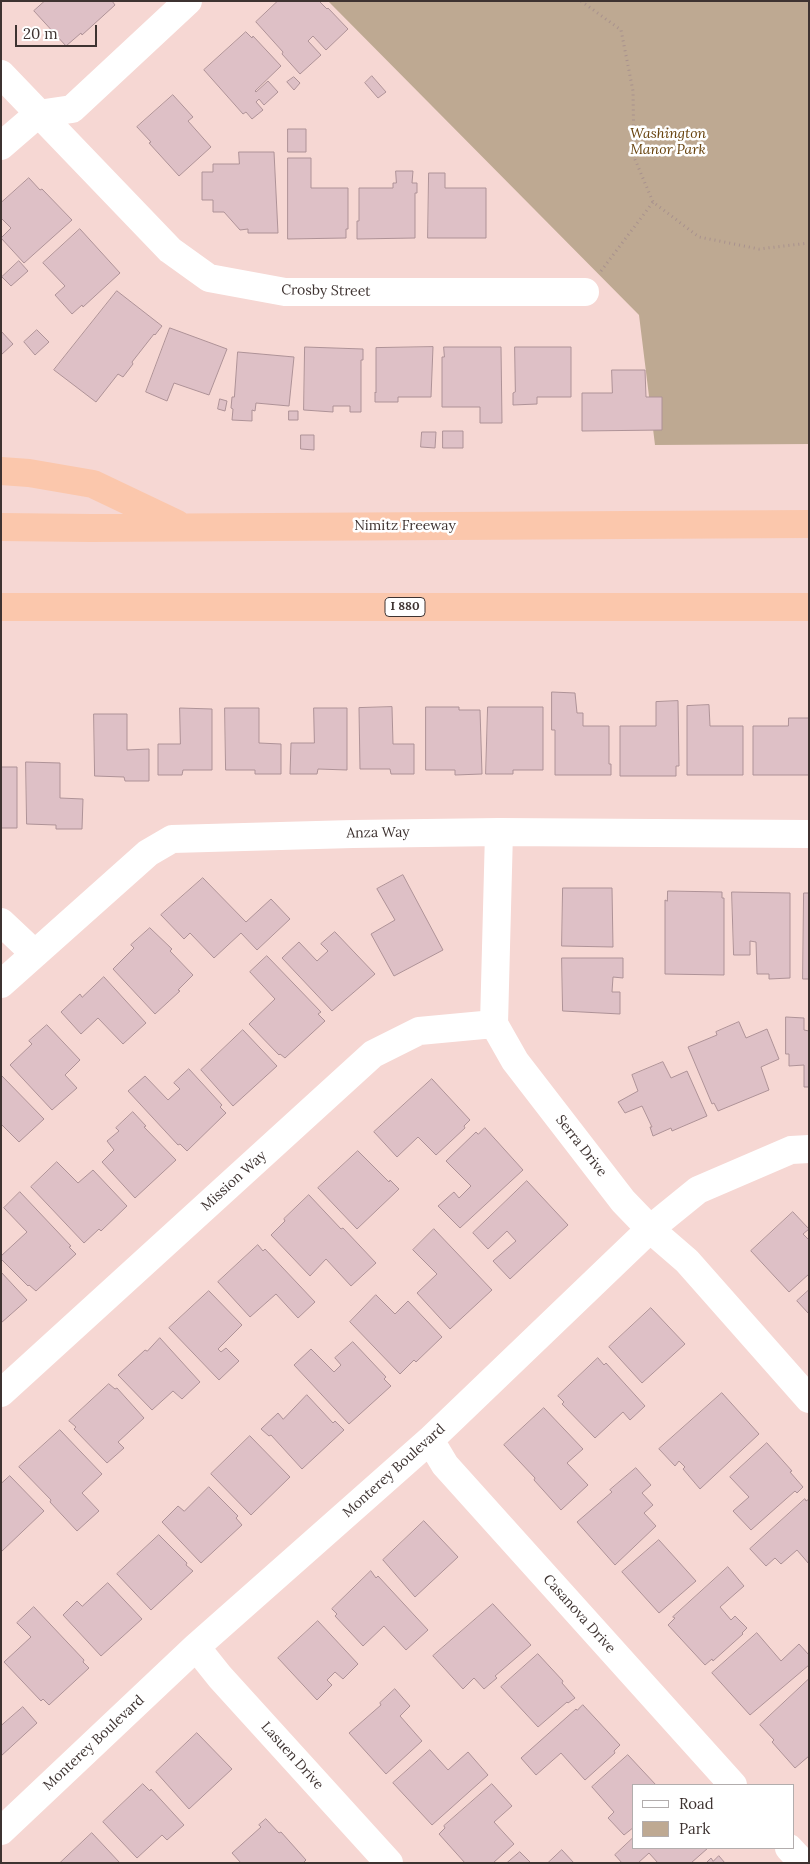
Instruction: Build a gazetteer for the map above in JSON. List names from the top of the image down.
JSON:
{
  "streets": {
    "highway": ["Nimitz Freeway", "I 880"],
    "street": [
      "Crosby Street",
      "Anza Way",
      "Serra Drive",
      "Mission Way",
      "Monterey Boulevard",
      "Casanova Drive",
      "Lasuen Drive"
    ]
  },
  "crossings": [
    ["Serra Drive", "Mission Way"],
    ["Serra Drive", "Monterey Boulevard"],
    ["Monterey Boulevard", "Casanova Drive"],
    ["Monterey Boulevard", "Lasuen Drive"]
  ],
  "parks": ["Washington Manor Park"],
  "legend": ["Road", "Park"],
  "scale_bar": "20 m"
}
